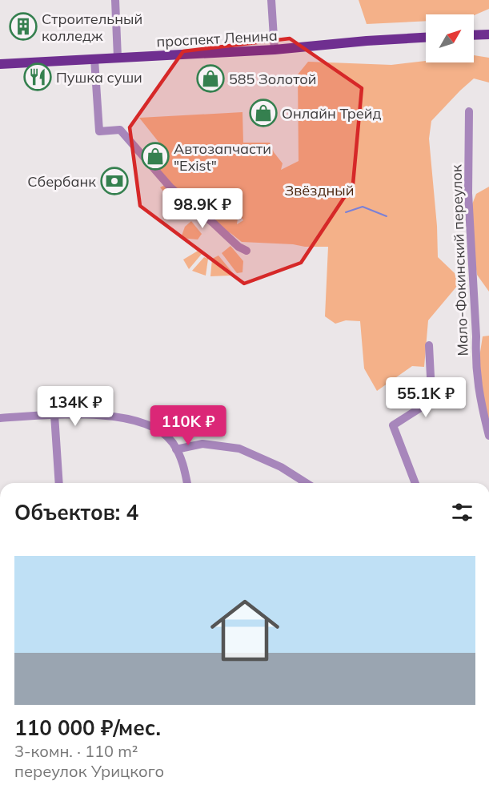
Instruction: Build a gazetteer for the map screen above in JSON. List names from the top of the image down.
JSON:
{
  "streets": {
    "main road": ["проспект Ленина"],
    "street": ["Мало-Фокинский переулок"]
  },
  "parks": ["Звёздный"],
  "places": {
    "building": ["Строительный колледж"],
    "restaurant": ["Пушка суши"],
    "shop": ["585 Золотой", "Онлайн Трейд", "Автозапчасти \"Exist\""],
    "bank": ["Сбербанк"]
  },
  "north": "top right",
  "page": {
    "price": [
      "98.9K ₽",
      "55.1K ₽",
      "134K ₽",
      "110K ₽"
    ],
    "heading": "Объектов: 4",
    "list": [
      {
        "name": "110 000 ₽/мес.",
        "note": "3-комн. · 110 m² · переулок Урицкого"
      }
    ]
  }
}
